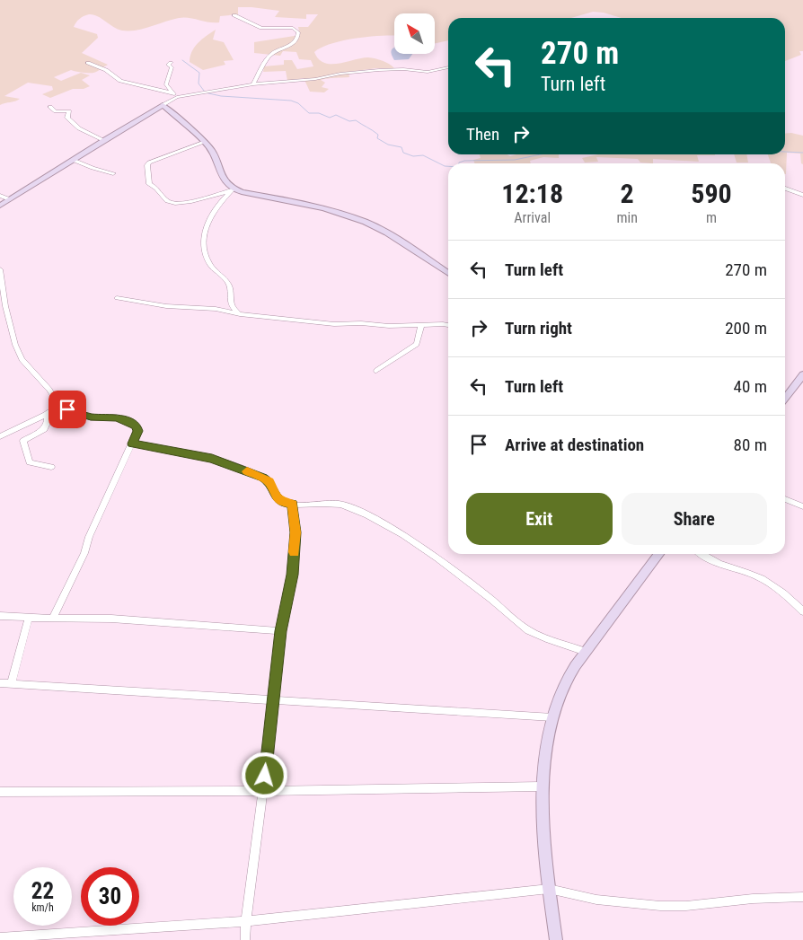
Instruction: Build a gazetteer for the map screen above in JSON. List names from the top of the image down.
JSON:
{
  "north": "top left",
  "page": {
    "turn": ["270 m", "Turn left"],
    "then": "Then",
    "eta": [
      "12:18",
      "Arrival",
      "2",
      "min",
      "590",
      "m"
    ],
    "list": [
      {
        "name": "Turn left",
        "value": "270 m"
      },
      {
        "name": "Turn right",
        "value": "200 m"
      },
      {
        "name": "Turn left",
        "value": "40 m"
      },
      {
        "name": "Arrive at destination",
        "value": "80 m"
      }
    ],
    "buttons": ["Exit", "Share"],
    "speed": "22 km/h",
    "limit": "30"
  }
}
